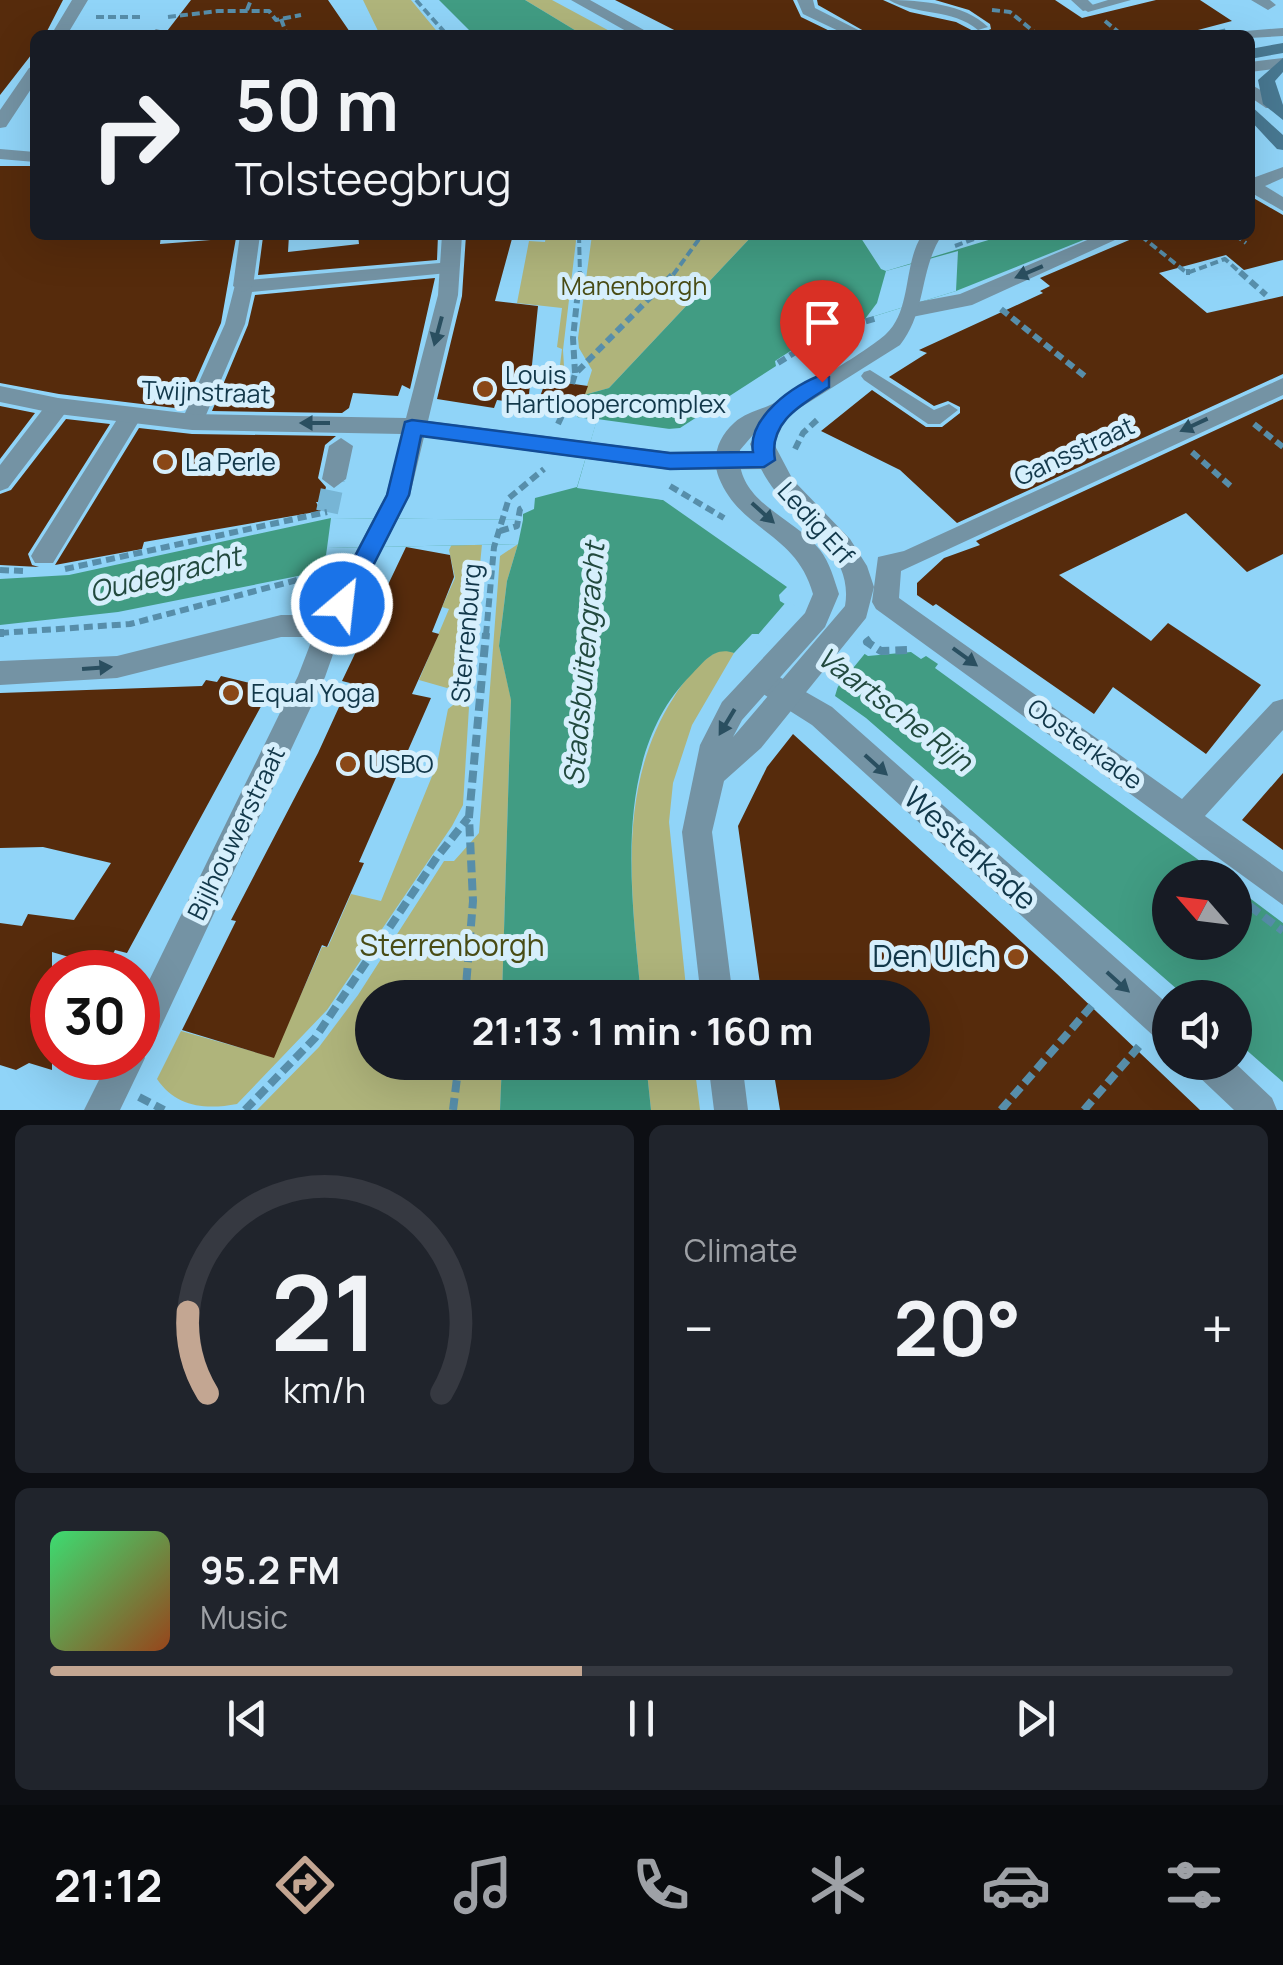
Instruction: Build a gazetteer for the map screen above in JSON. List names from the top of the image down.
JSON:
{
  "streets": {
    "street": [
      "Twijnstraat",
      "Gansstraat",
      "Ledig Erf",
      "Oosterkade",
      "Bijlhouwerstraat",
      "Westerkade"
    ],
    "path": ["Sterrenburg"]
  },
  "crossings": [
    ["Twijnstraat", "Ledig Erf"],
    ["Twijnstraat", "Bijlhouwerstraat"],
    ["Gansstraat", "Ledig Erf"],
    ["Ledig Erf", "Oosterkade"]
  ],
  "one_way": ["Ledig Erf", "Oosterkade", "Westerkade"],
  "water": ["Oudegracht", "Stadsbuitengracht", "Vaartsche Rijn"],
  "parks": ["Manenborgh", "Sterrenborgh"],
  "places": [
    "Louis Hartloopercomplex",
    "La Perle",
    "Equal Yoga",
    "USBO",
    "Den Ulch"
  ],
  "north": "top left",
  "page": {
    "turn": ["50 m", "Tolsteegbrug"],
    "limit": "30",
    "trip": "21:13 · 1 min · 160 m",
    "tile": "Climate",
    "heat": ["−", "20°", "+"],
    "song": ["95.2 FM", "Music"],
    "tabs": "21:12",
    "gauge": ["21", "km/h"]
  }
}
